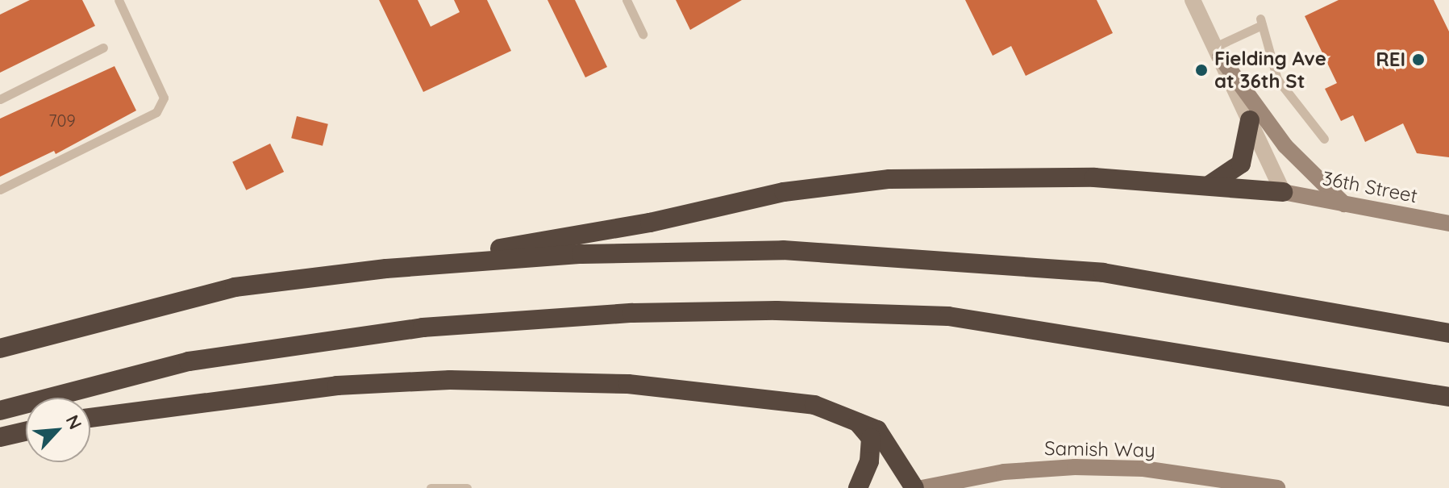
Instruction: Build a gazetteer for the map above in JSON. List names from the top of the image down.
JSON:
{
  "streets": {
    "main road": ["36th Street", "Samish Way"]
  },
  "places": ["REI", "Fielding Ave at 36th St"],
  "house_numbers": ["709"],
  "north": "top right"
}
